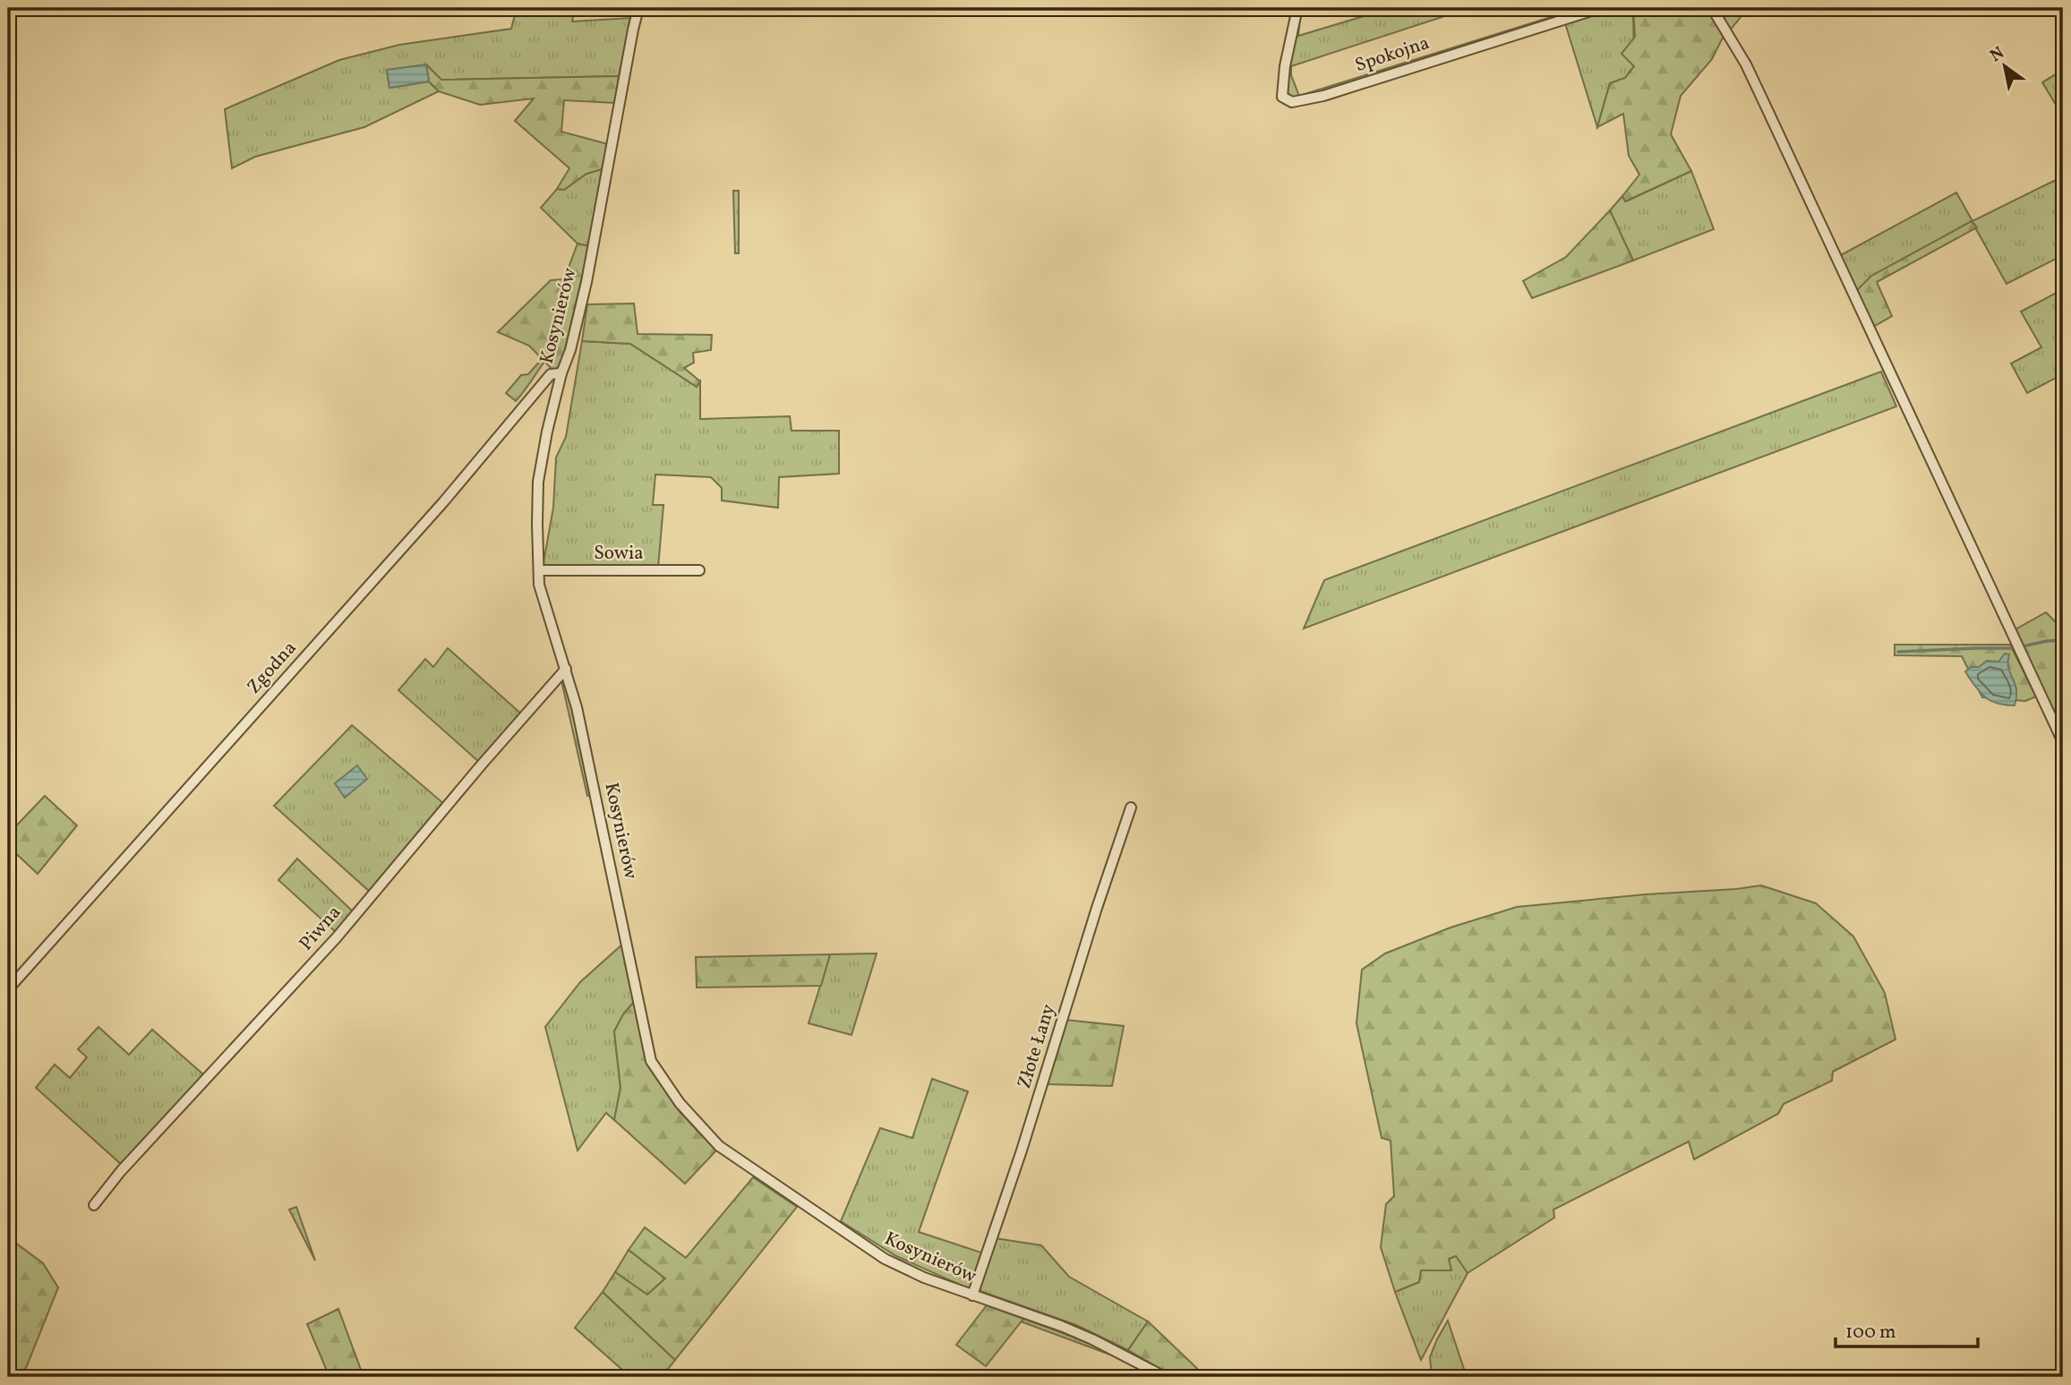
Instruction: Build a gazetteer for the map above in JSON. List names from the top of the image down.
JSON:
{
  "streets": {
    "street": [
      "Spokojna",
      "Kosynierów",
      "Sowia",
      "Zgodna",
      "Piwna",
      "Złote Łany"
    ]
  },
  "crossings": [
    ["Kosynierów", "Sowia"],
    ["Kosynierów", "Zgodna"],
    ["Kosynierów", "Piwna"],
    ["Kosynierów", "Złote Łany"]
  ],
  "scale_bar": "100 m",
  "north": "top left"
}
